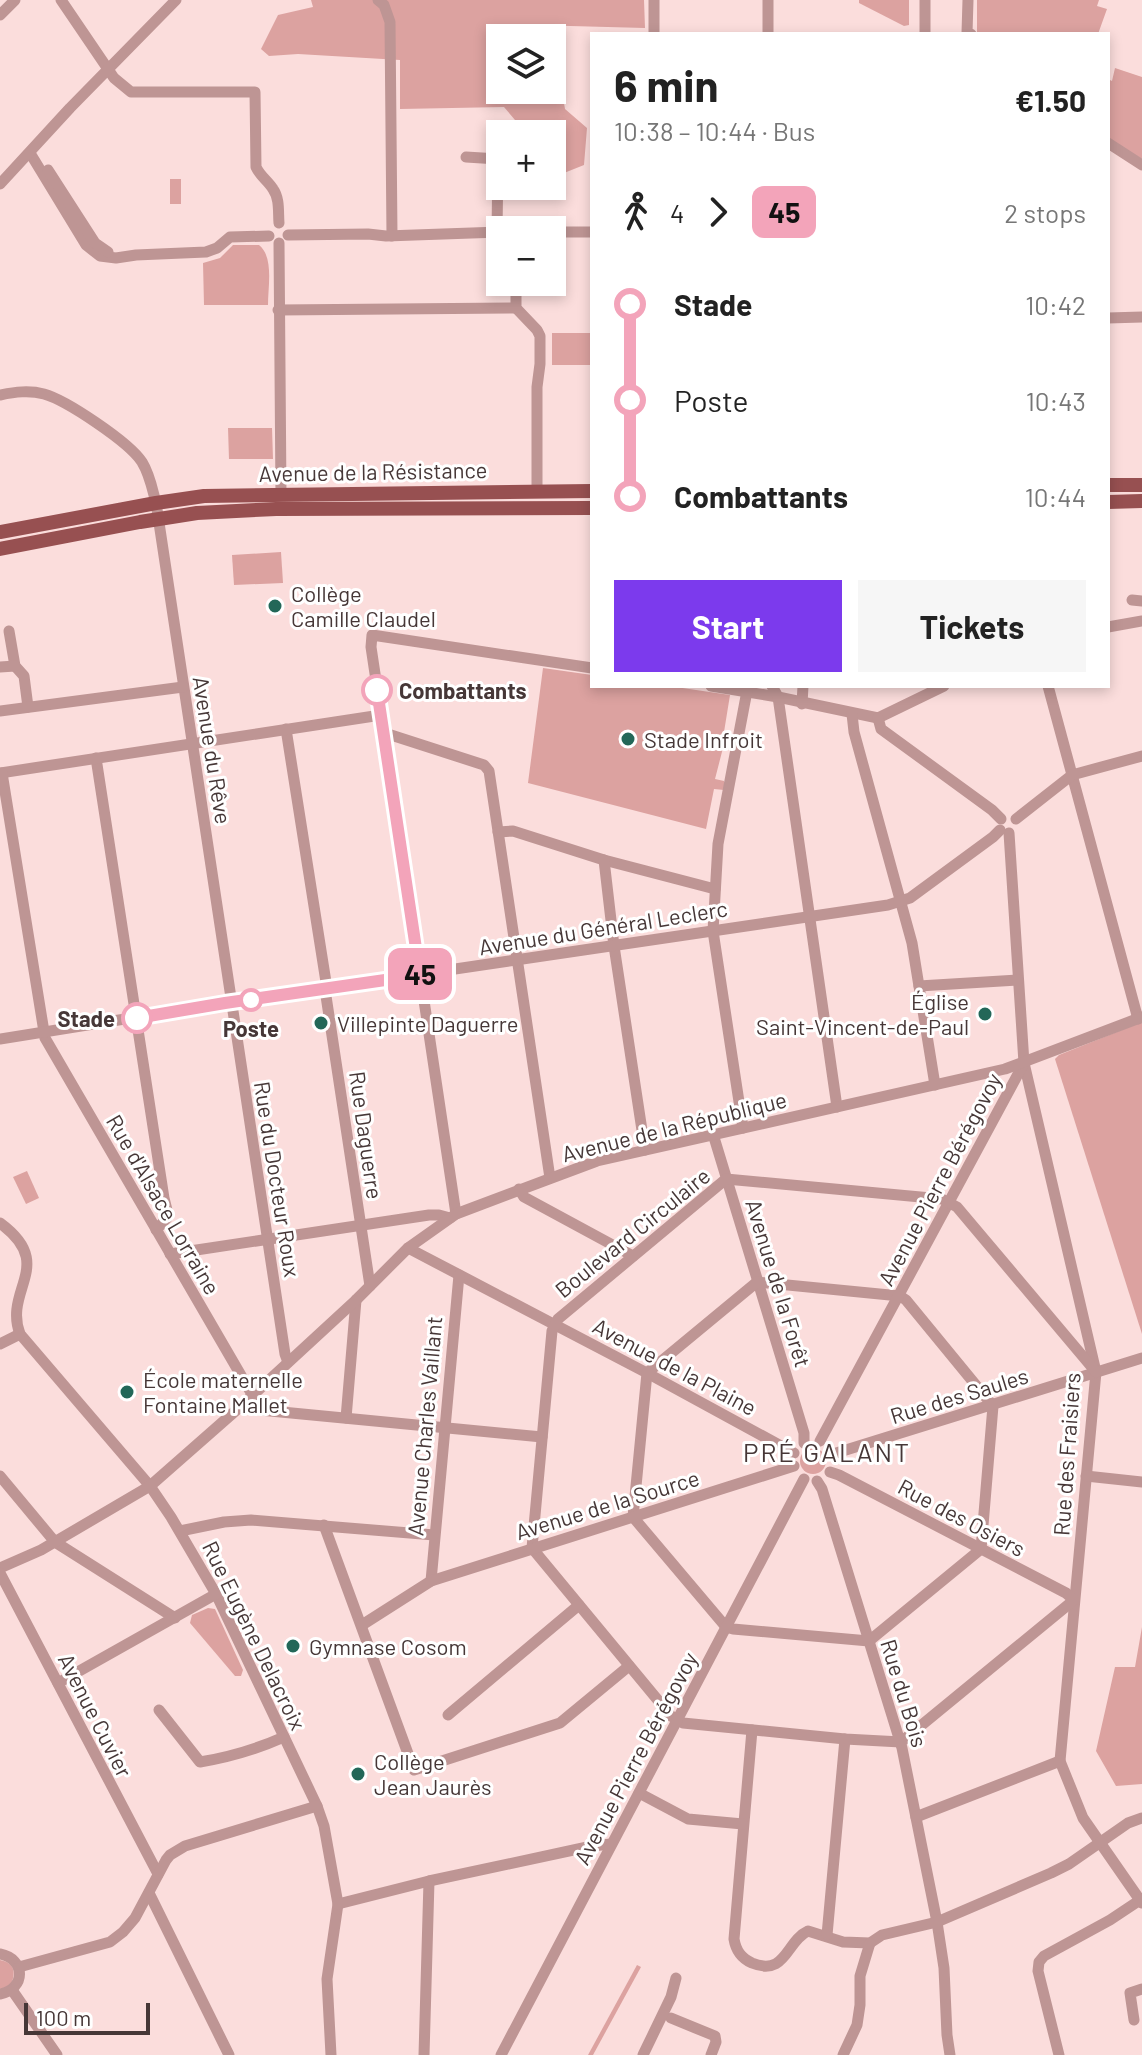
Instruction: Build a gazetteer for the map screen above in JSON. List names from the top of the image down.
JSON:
{
  "streets": {
    "main road": ["Avenue de la Résistance"],
    "street": [
      "Avenue du Rêve",
      "Avenue du Général Leclerc",
      "Avenue de la République",
      "Rue Daguerre",
      "Rue du Docteur Roux",
      "Avenue Pierre Bérégovoy",
      "Rue d'Alsace Lorraine",
      "Boulevard Circulaire",
      "Avenue de la Forêt",
      "Avenue de la Plaine",
      "Rue des Saules",
      "Avenue Charles Vaillant",
      "Rue des Fraisiers",
      "Avenue de la Source",
      "Rue des Osiers",
      "Rue Eugène Delacroix",
      "Rue du Bois",
      "Avenue Cuvier"
    ]
  },
  "crossings": [
    ["Avenue de la Résistance", "Avenue du Rêve"],
    ["Avenue du Rêve", "Avenue du Général Leclerc"],
    ["Avenue du Rêve", "Rue du Docteur Roux"],
    ["Avenue du Général Leclerc", "Rue Daguerre"],
    ["Avenue du Général Leclerc", "Rue du Docteur Roux"],
    ["Avenue du Général Leclerc", "Rue d'Alsace Lorraine"],
    ["Avenue du Général Leclerc", "Rue des Fraisiers"],
    ["Avenue de la République", "Rue Daguerre"],
    ["Avenue de la République", "Rue du Docteur Roux"],
    ["Avenue de la République", "Avenue Pierre Bérégovoy"],
    ["Avenue de la République", "Rue d'Alsace Lorraine"],
    ["Avenue de la République", "Avenue de la Forêt"],
    ["Avenue de la République", "Avenue de la Plaine"],
    ["Avenue de la République", "Rue des Fraisiers"],
    ["Avenue de la République", "Rue Eugène Delacroix"],
    ["Avenue de la République", "Avenue Cuvier"],
    ["Avenue Pierre Bérégovoy", "Boulevard Circulaire"],
    ["Avenue Pierre Bérégovoy", "Avenue de la Forêt"],
    ["Avenue Pierre Bérégovoy", "Avenue de la Plaine"],
    ["Avenue Pierre Bérégovoy", "Rue des Saules"],
    ["Avenue Pierre Bérégovoy", "Rue des Fraisiers"],
    ["Avenue Pierre Bérégovoy", "Avenue de la Source"],
    ["Avenue Pierre Bérégovoy", "Rue des Osiers"],
    ["Avenue Pierre Bérégovoy", "Rue du Bois"],
    ["Boulevard Circulaire", "Avenue de la Forêt"],
    ["Boulevard Circulaire", "Avenue de la Plaine"],
    ["Boulevard Circulaire", "Avenue de la Source"],
    ["Avenue de la Forêt", "Avenue de la Plaine"],
    ["Avenue de la Forêt", "Rue des Saules"],
    ["Avenue de la Forêt", "Avenue de la Source"],
    ["Avenue de la Forêt", "Rue des Osiers"],
    ["Avenue de la Forêt", "Rue du Bois"],
    ["Avenue de la Plaine", "Rue des Saules"],
    ["Avenue de la Plaine", "Avenue Charles Vaillant"],
    ["Avenue de la Plaine", "Avenue de la Source"],
    ["Avenue de la Plaine", "Rue des Osiers"],
    ["Avenue de la Plaine", "Rue du Bois"],
    ["Rue des Saules", "Rue des Fraisiers"],
    ["Rue des Saules", "Avenue de la Source"],
    ["Rue des Saules", "Rue des Osiers"],
    ["Rue des Saules", "Rue du Bois"],
    ["Avenue Charles Vaillant", "Avenue de la Source"],
    ["Rue des Fraisiers", "Rue des Osiers"],
    ["Avenue de la Source", "Rue des Osiers"],
    ["Avenue de la Source", "Rue du Bois"],
    ["Rue des Osiers", "Rue du Bois"]
  ],
  "districts": ["PRÉ GALANT"],
  "places": [
    "Collège Camille Claudel",
    "Combattants",
    "Stade Infroit",
    "Poste",
    "Église Saint-Vincent-de-Paul",
    "Stade",
    "Villepinte Daguerre",
    "École maternelle Fontaine Mallet",
    "Gymnase Cosom",
    "Collège Jean Jaurès"
  ],
  "lines": ["bus line 45"],
  "scale_bar": "100 m",
  "page": {
    "on_map": "45",
    "map_buttons": ["+", "−"],
    "heading": ["6 min", "10:38 – 10:44 · Bus", "€1.50"],
    "legs": ["4", "45", "2 stops"],
    "list": [
      {
        "name": "Stade",
        "value": "10:42"
      },
      {
        "name": "Poste",
        "value": "10:43"
      },
      {
        "name": "Combattants",
        "value": "10:44"
      }
    ],
    "buttons": ["Start", "Tickets"],
    "scale": "100 m"
  }
}
